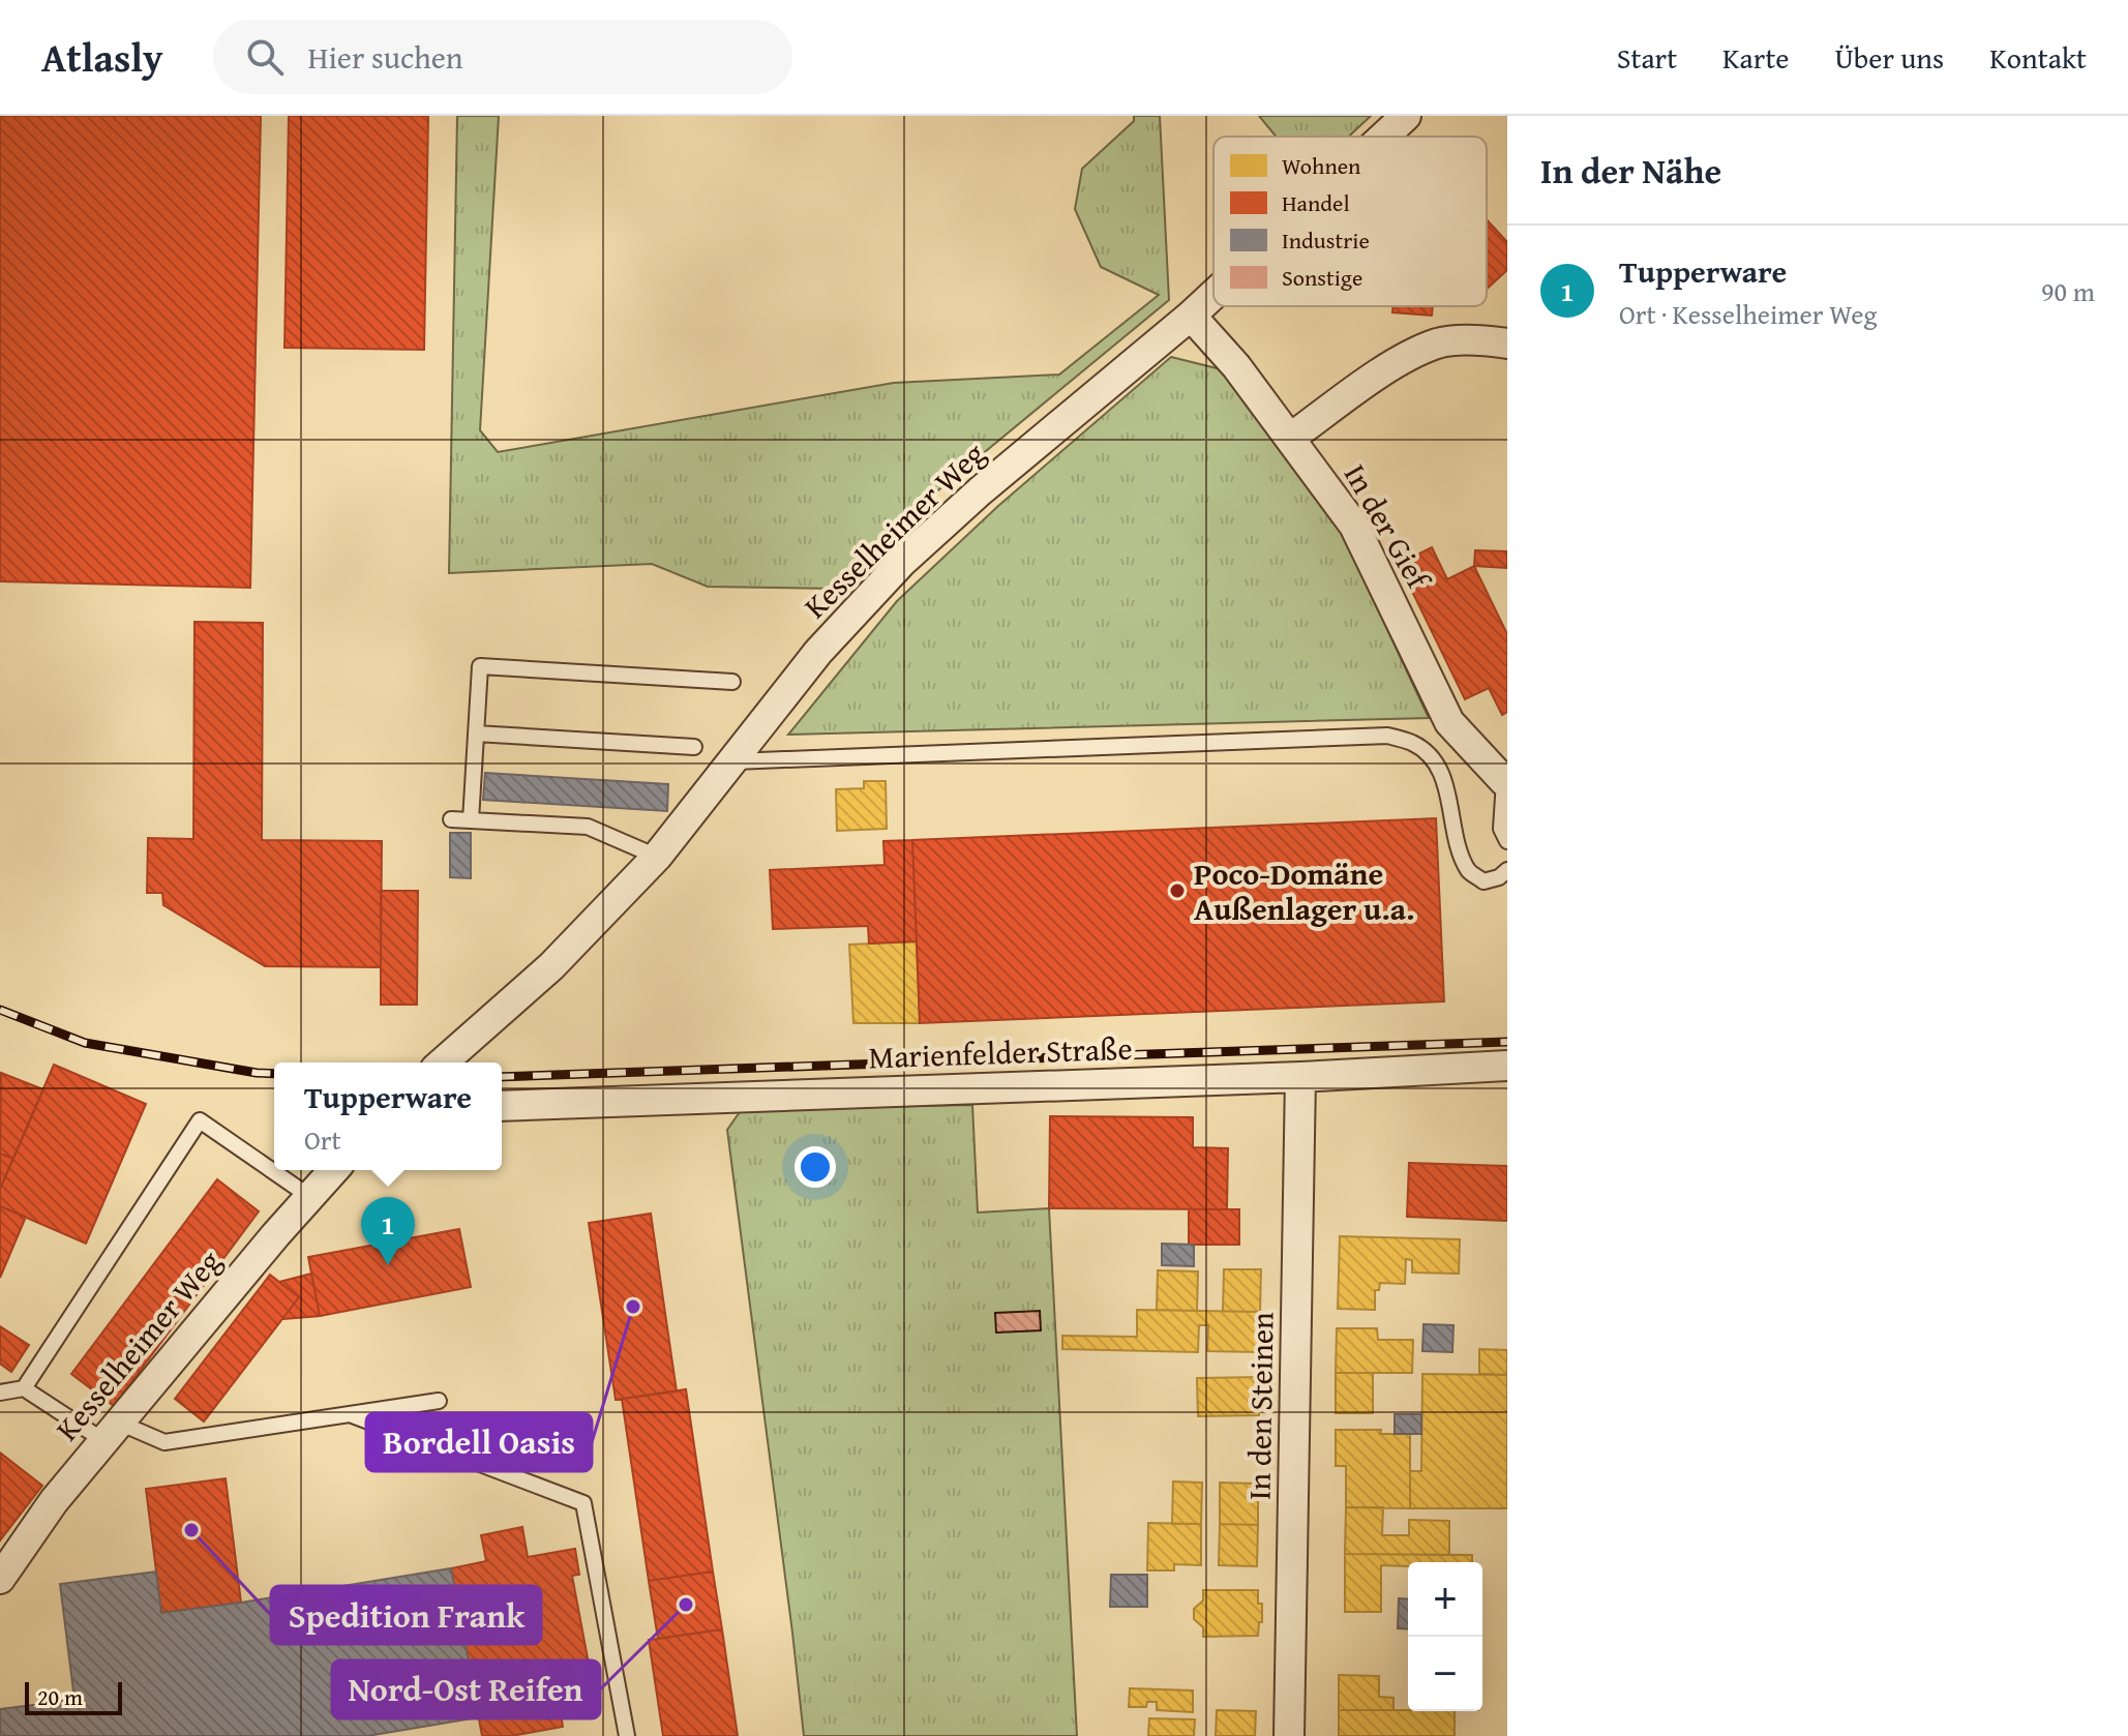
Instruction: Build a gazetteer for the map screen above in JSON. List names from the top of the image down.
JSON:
{
  "streets": {
    "street": [
      "In der Gief",
      "Kesselheimer Weg",
      "Marienfelder Straße",
      "In den Steinen"
    ]
  },
  "crossings": [
    ["In der Gief", "Kesselheimer Weg"],
    ["Marienfelder Straße", "In den Steinen"]
  ],
  "places": [
    "Poco-Domäne Außenlager u.a.",
    "Bordell Oasis",
    "Spedition Frank",
    "Nord-Ost Reifen"
  ],
  "legend": [
    "Wohnen",
    "Handel",
    "Industrie",
    "Sonstige"
  ],
  "scale_bar": "20 m",
  "page": {
    "header": "Atlasly",
    "search": "Hier suchen",
    "nav": [
      "Start",
      "Karte",
      "Über uns",
      "Kontakt"
    ],
    "heading": "In der Nähe",
    "list": [
      {
        "mark": "1",
        "name": "Tupperware",
        "note": "Ort · Kesselheimer Weg",
        "value": "90 m"
      }
    ],
    "popup": ["Tupperware", "Ort"],
    "pins": "1",
    "map_buttons": ["+", "−"],
    "scale": "20 m"
  }
}
